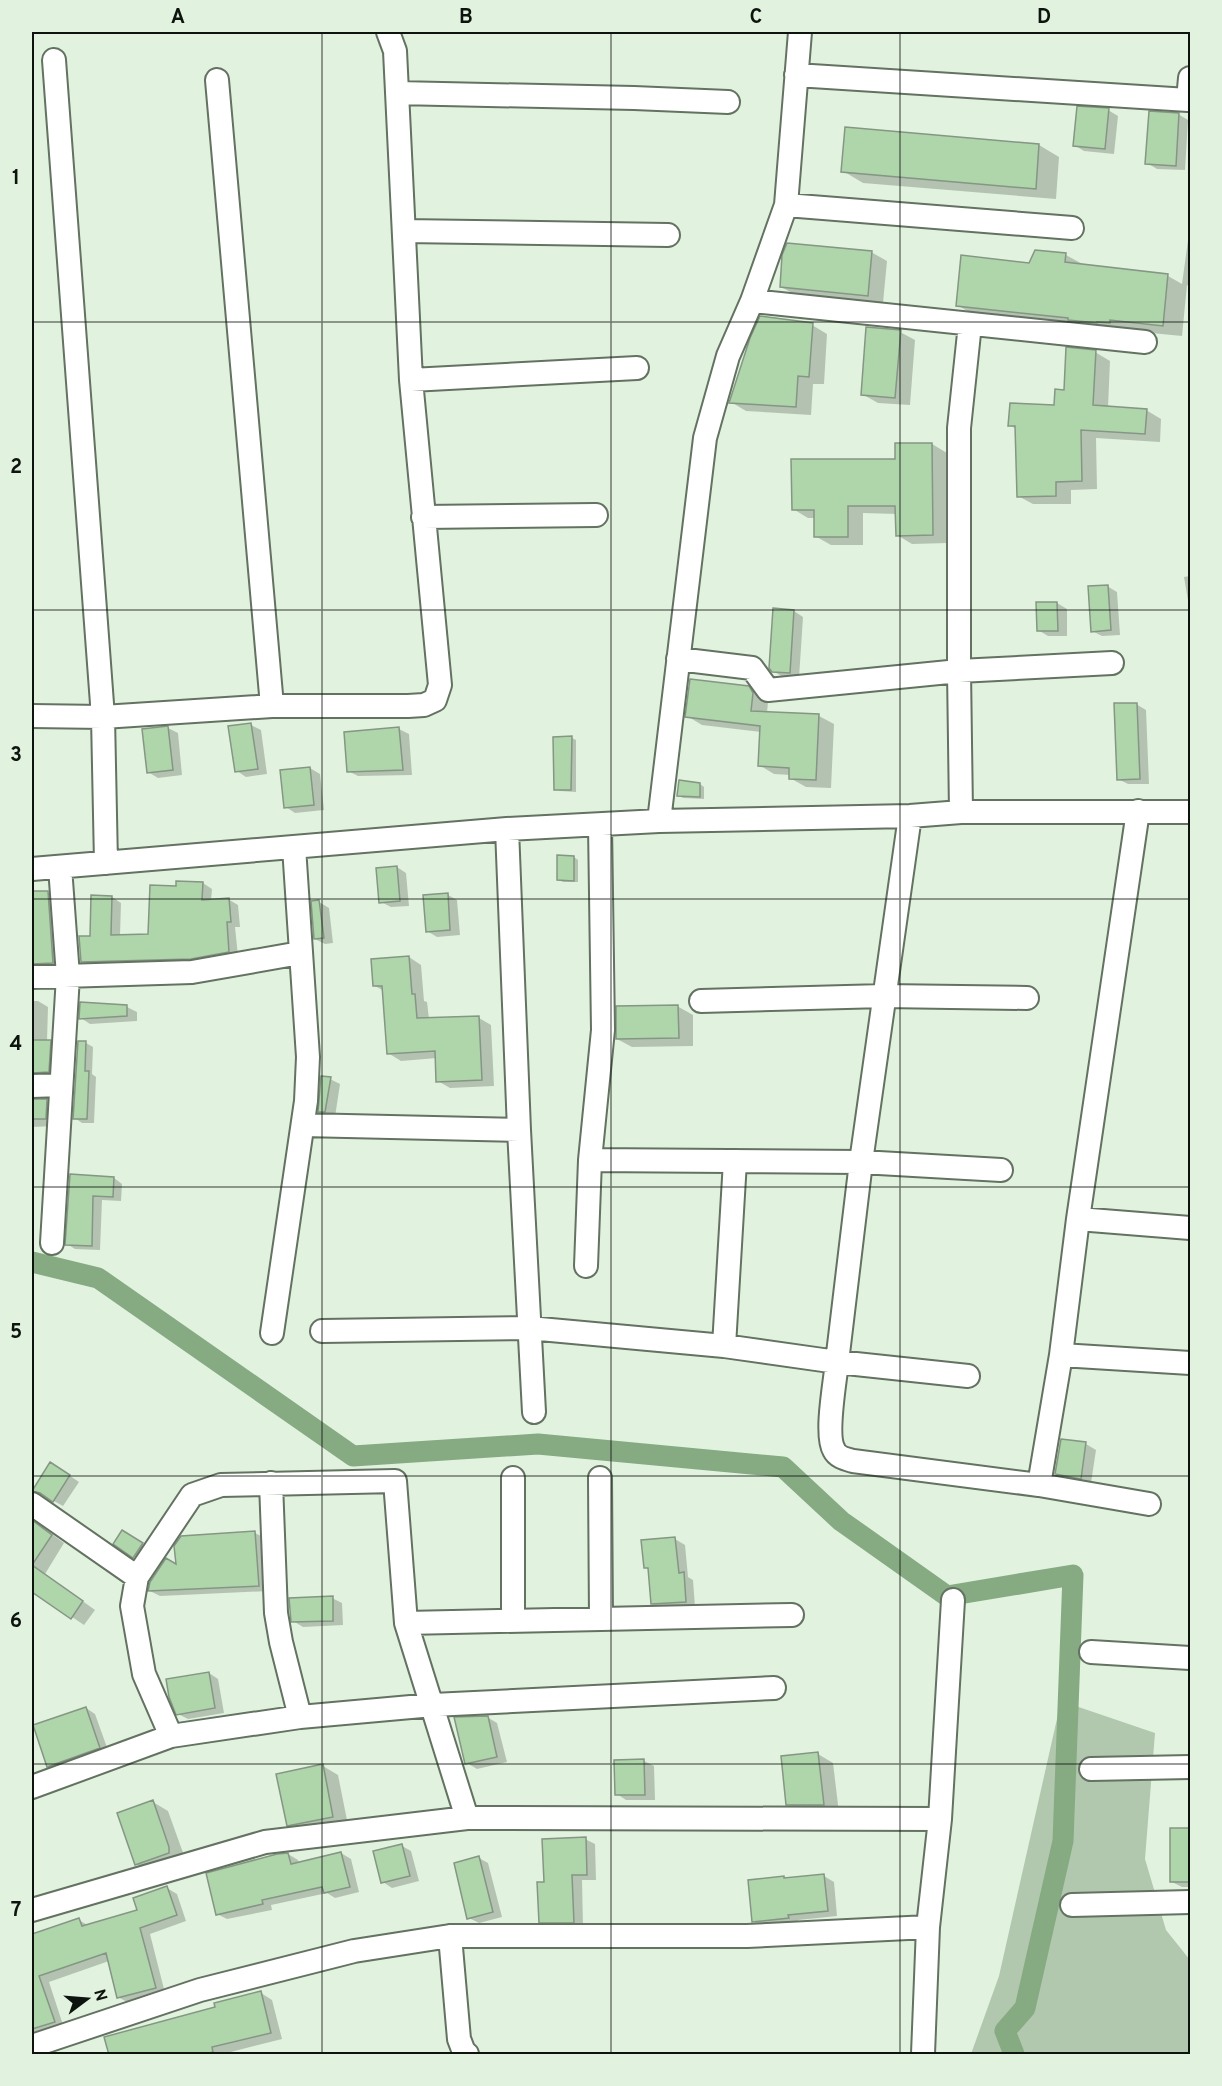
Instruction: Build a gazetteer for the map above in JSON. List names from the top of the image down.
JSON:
{
  "north": "right",
  "grid": {
    "columns": [
      "A",
      "B",
      "C",
      "D"
    ],
    "rows": [
      "1",
      "2",
      "3",
      "4",
      "5",
      "6",
      "7"
    ]
  }
}
